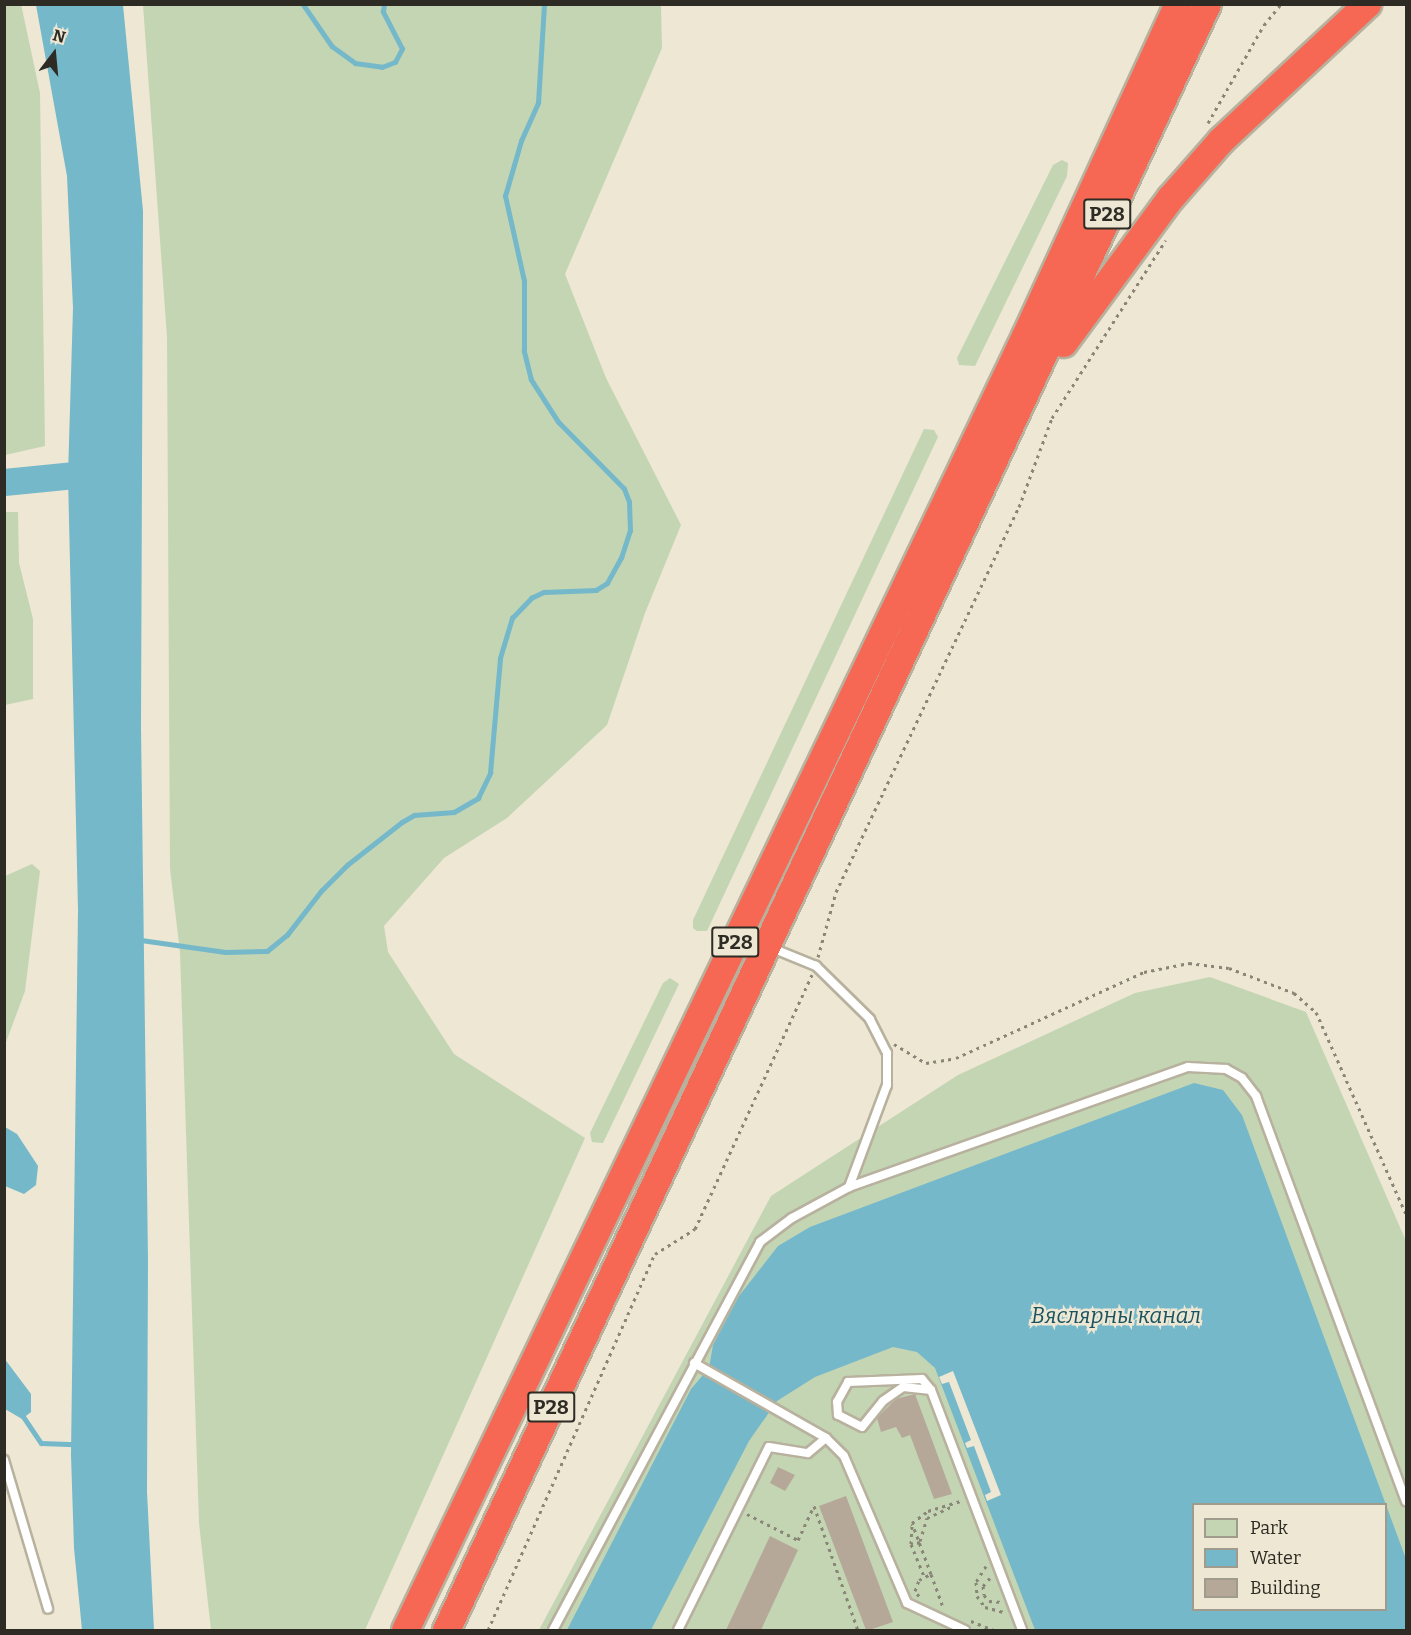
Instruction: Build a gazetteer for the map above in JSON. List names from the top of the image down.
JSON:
{
  "streets": {
    "highway": ["Р28"]
  },
  "water": ["Вяслярны канал"],
  "legend": ["Park", "Water", "Building"],
  "north": "top"
}
